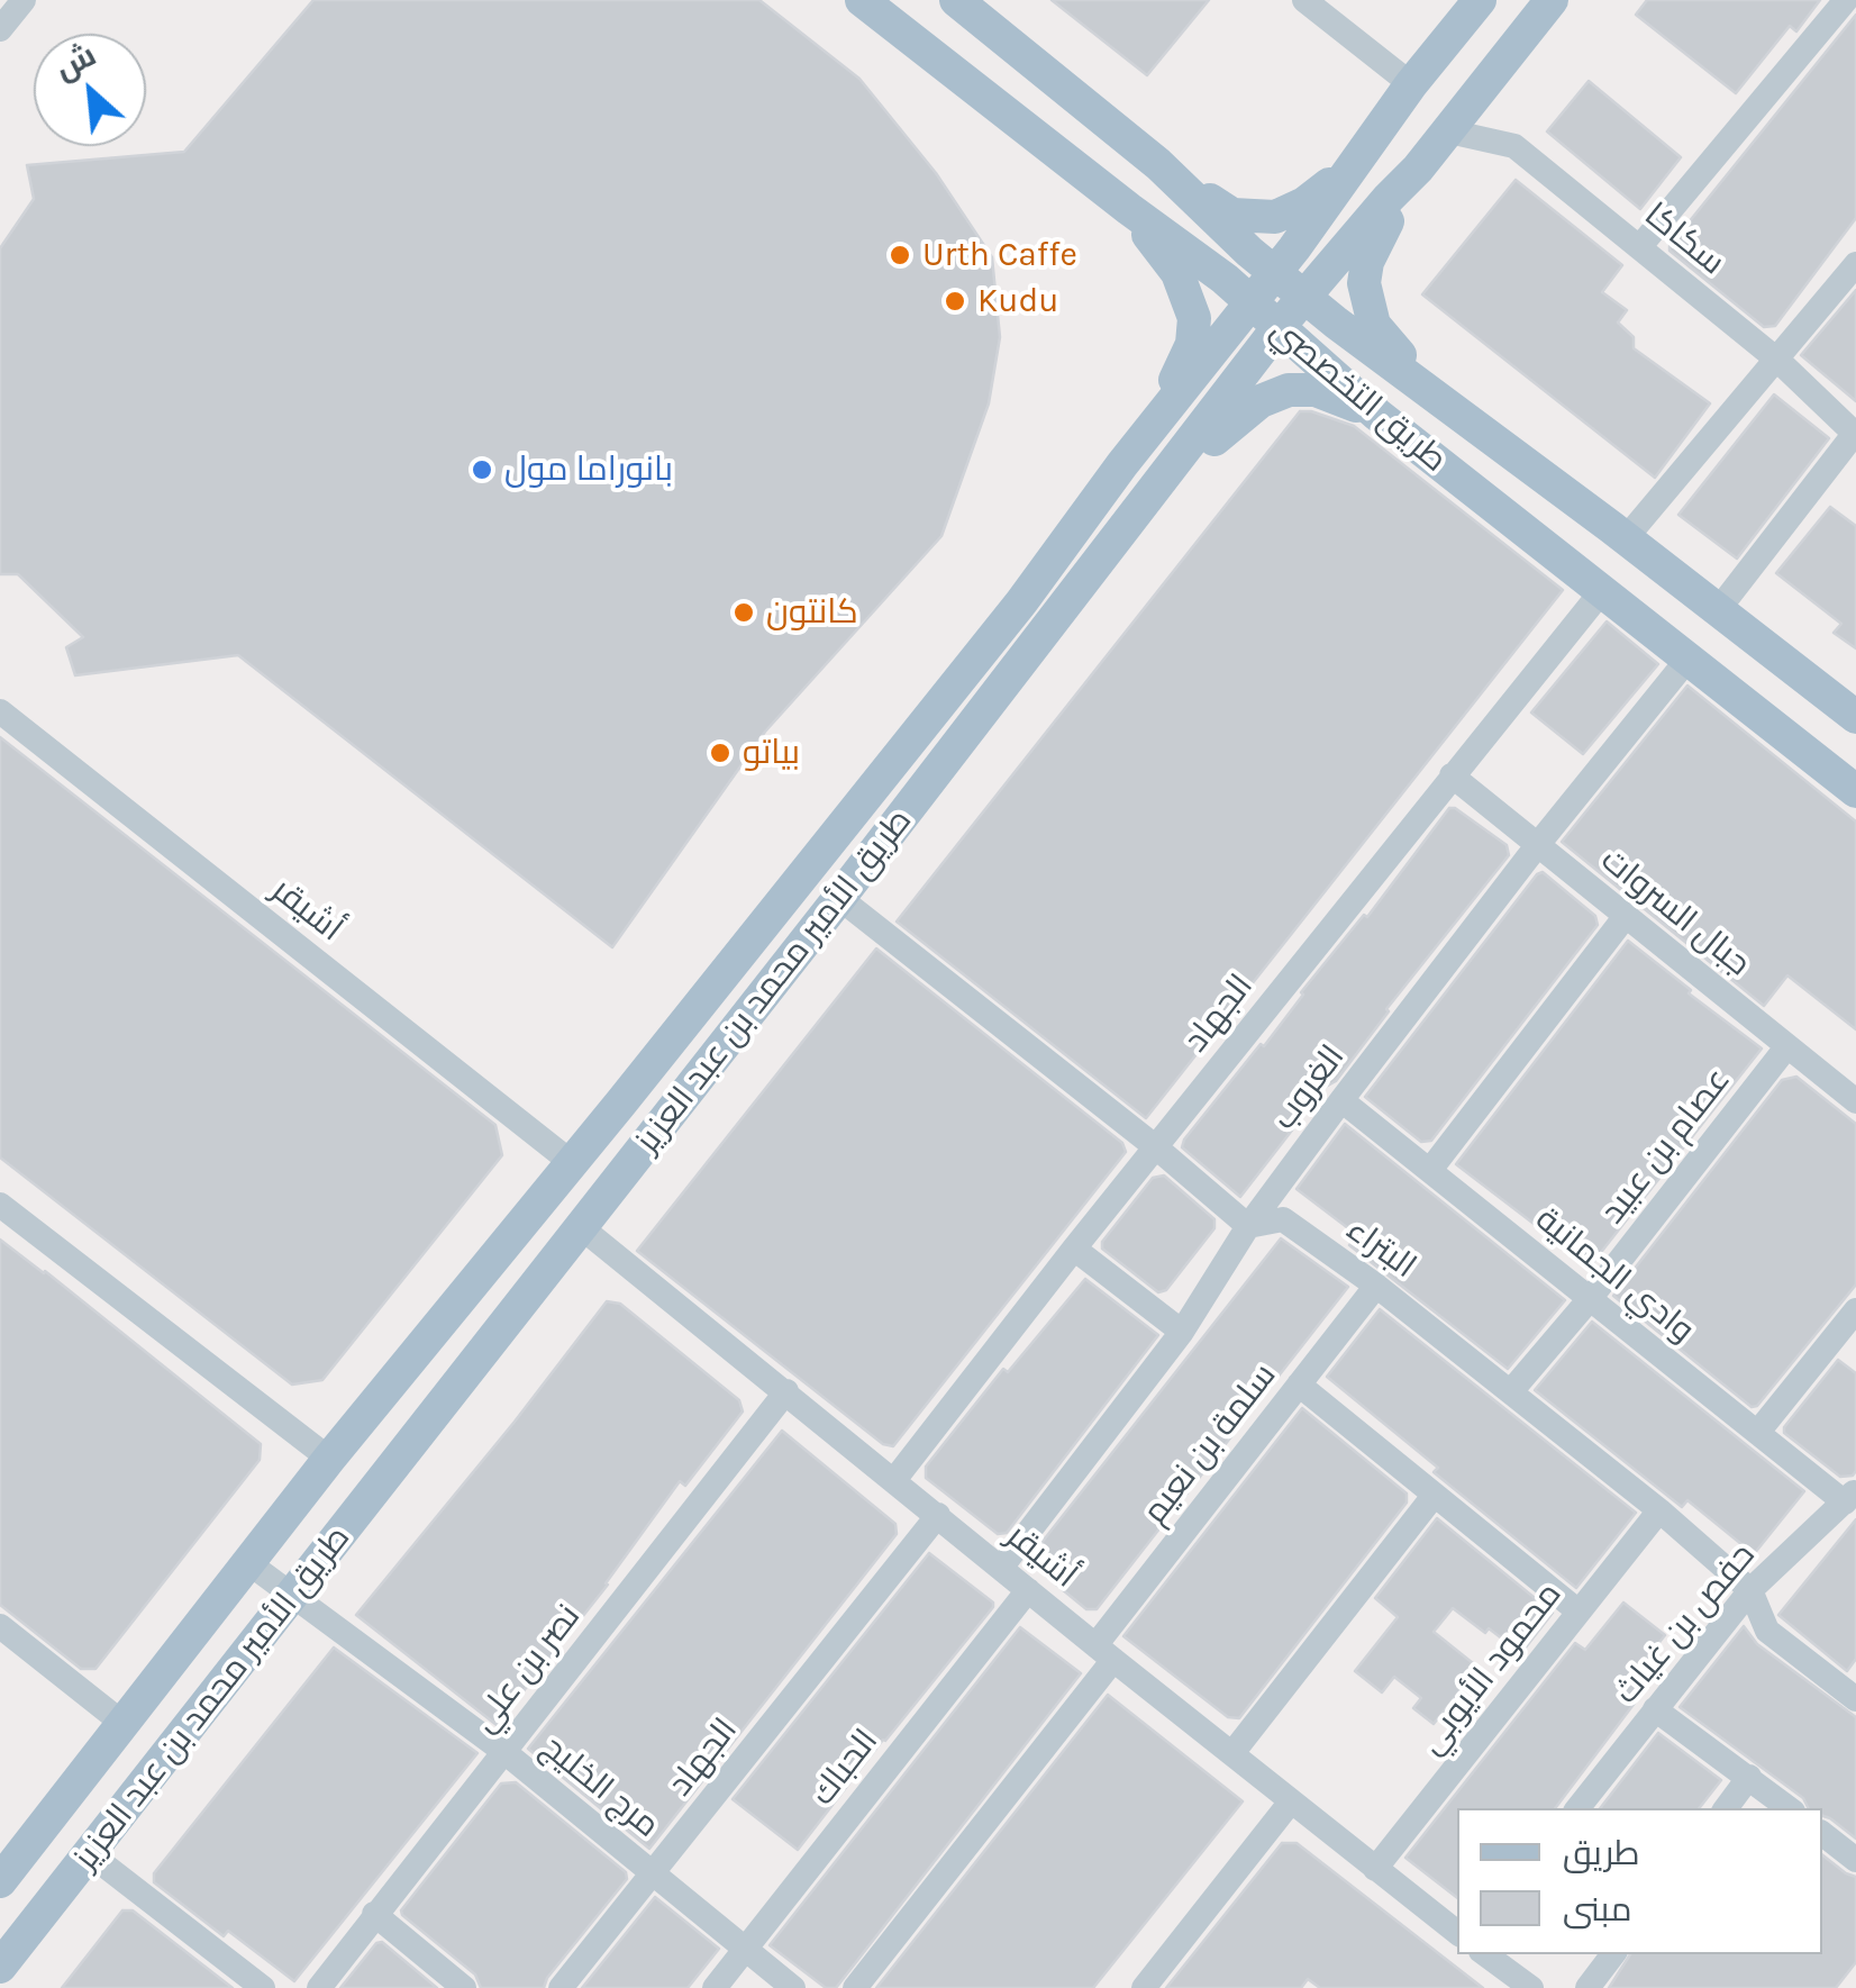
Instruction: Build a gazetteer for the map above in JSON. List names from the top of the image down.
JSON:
{
  "streets": {
    "main road": ["طريق التخصصي", "طريق الأمير محمد بن عبد العزيز"],
    "street": [
      "سكاكا",
      "أشيقر",
      "جبال السروات",
      "الجهاد",
      "الغروب",
      "عصام بن عبيد",
      "البتراء",
      "وادي الجمانية",
      "سلمة بن نعيم",
      "حفص بن غياث",
      "نصر بن علي",
      "محمود الأيوبي",
      "الحباك",
      "مرج الخليج"
    ]
  },
  "crossings": [
    ["سكاكا", "طريق الأمير محمد بن عبد العزيز"],
    ["طريق التخصصي", "طريق الأمير محمد بن عبد العزيز"],
    ["طريق التخصصي", "الجهاد"],
    ["طريق التخصصي", "الغروب"],
    ["أشيقر", "طريق الأمير محمد بن عبد العزيز"],
    ["أشيقر", "الجهاد"],
    ["أشيقر", "الغروب"],
    ["أشيقر", "سلمة بن نعيم"],
    ["أشيقر", "نصر بن علي"],
    ["أشيقر", "محمود الأيوبي"],
    ["أشيقر", "الحباك"],
    ["جبال السروات", "الجهاد"],
    ["جبال السروات", "الغروب"],
    ["جبال السروات", "عصام بن عبيد"],
    ["طريق الأمير محمد بن عبد العزيز", "مرج الخليج"],
    ["الجهاد", "مرج الخليج"],
    ["الغروب", "البتراء"],
    ["الغروب", "وادي الجمانية"],
    ["عصام بن عبيد", "البتراء"],
    ["عصام بن عبيد", "وادي الجمانية"],
    ["البتراء", "سلمة بن نعيم"],
    ["البتراء", "حفص بن غياث"],
    ["البتراء", "محمود الأيوبي"],
    ["وادي الجمانية", "حفص بن غياث"],
    ["نصر بن علي", "مرج الخليج"],
    ["الحباك", "مرج الخليج"]
  ],
  "places": [
    "Urth Caffe",
    "Kudu",
    "بانوراما مول",
    "كانتون",
    "بياتو"
  ],
  "legend": ["طريق", "مبنى"],
  "north": "top left"
}
